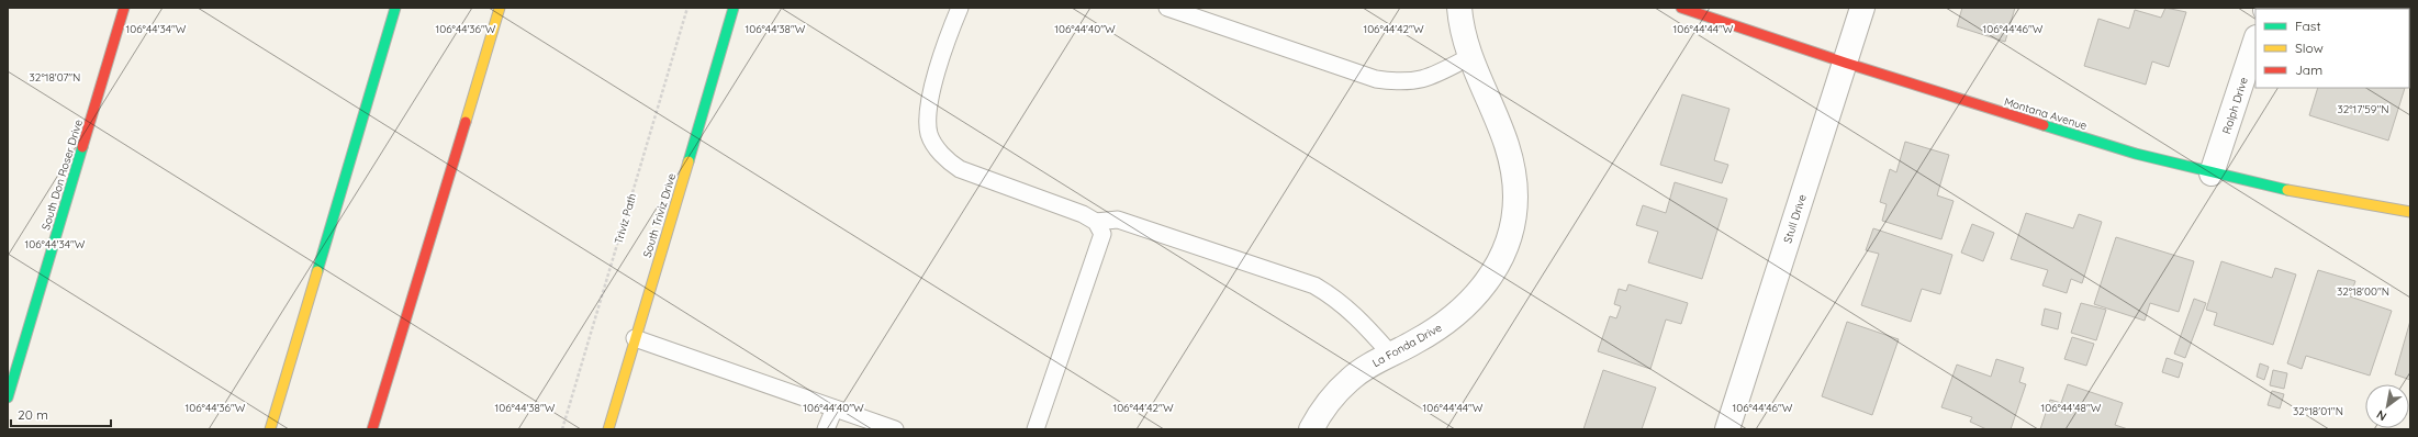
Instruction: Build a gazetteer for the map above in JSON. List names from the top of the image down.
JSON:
{
  "streets": {
    "main road": ["Montana Avenue", "South Don Roser Drive", "South Triviz Drive"],
    "street": ["Ralph Drive", "Stull Drive", "La Fonda Drive"],
    "path": ["Triviz Path"]
  },
  "crossings": [
    ["Ralph Drive", "Montana Avenue"],
    ["Montana Avenue", "Stull Drive"]
  ],
  "legend": ["Fast", "Slow", "Jam"],
  "scale_bar": "20 m",
  "north": "bottom left",
  "coordinates": [
    "106°44'42\"W",
    "106°44'34\"W",
    "106°44'36\"W",
    "106°44'38\"W",
    "106°44'40\"W",
    "106°44'44\"W",
    "106°44'46\"W",
    "32°18'07\"N",
    "32°17'59\"N",
    "32°18'00\"N",
    "106°44'48\"W",
    "32°18'01\"N"
  ]
}
